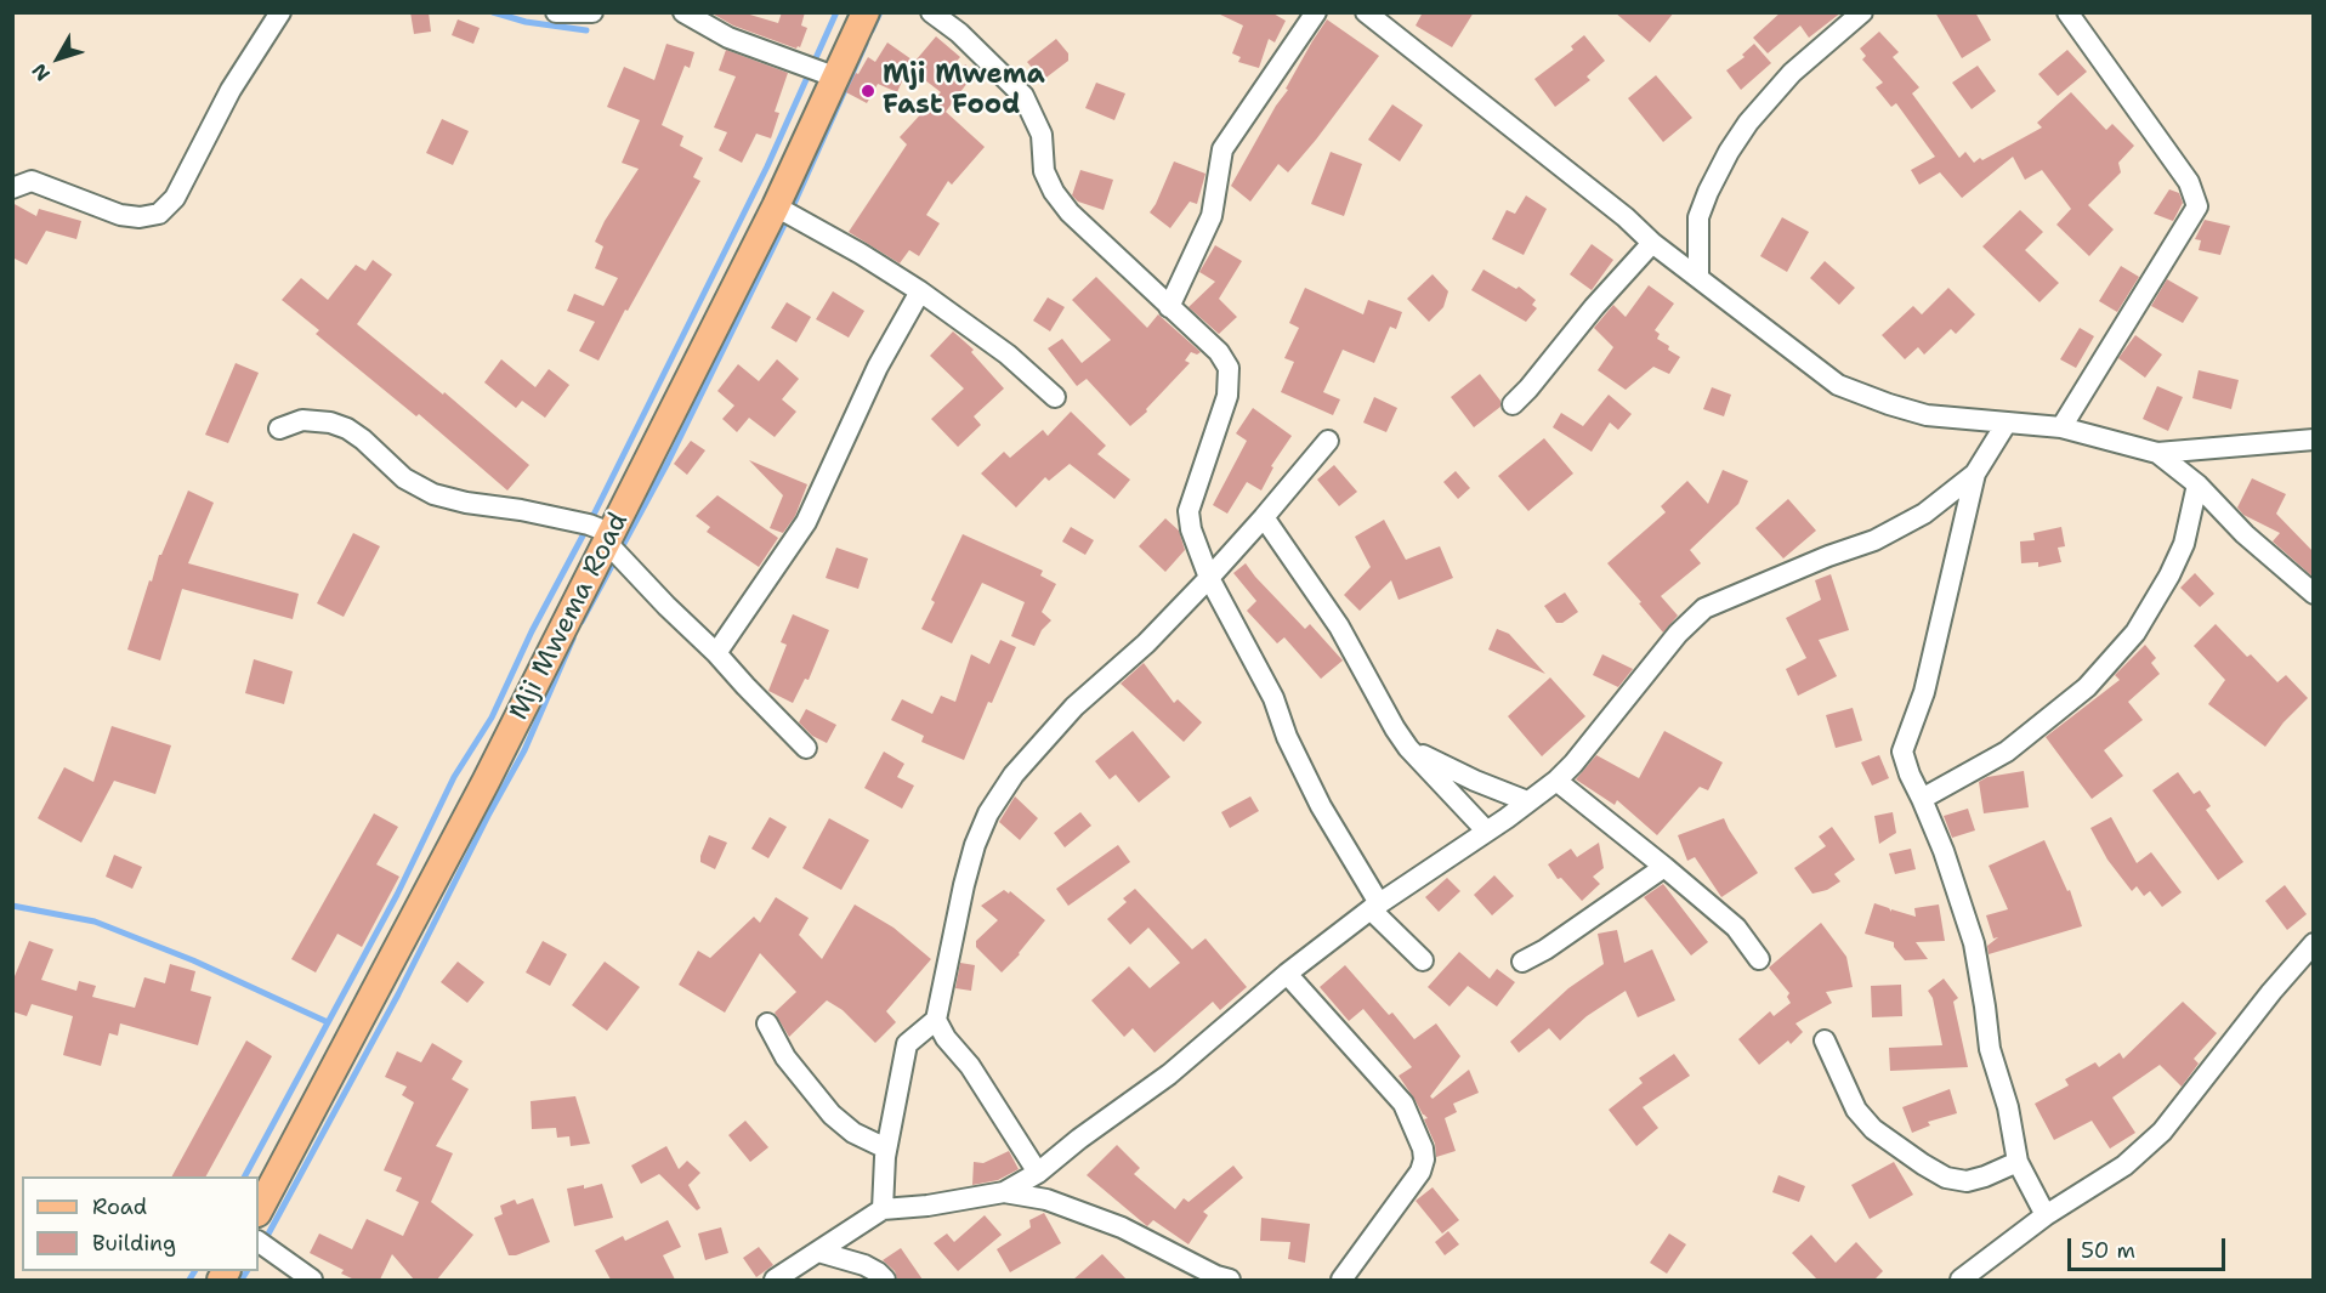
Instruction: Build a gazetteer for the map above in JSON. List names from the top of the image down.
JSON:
{
  "streets": {
    "main road": ["Mji Mwema Road"]
  },
  "places": ["Mji Mwema Fast Food"],
  "legend": ["Road", "Building"],
  "scale_bar": "50 m",
  "north": "bottom left"
}
